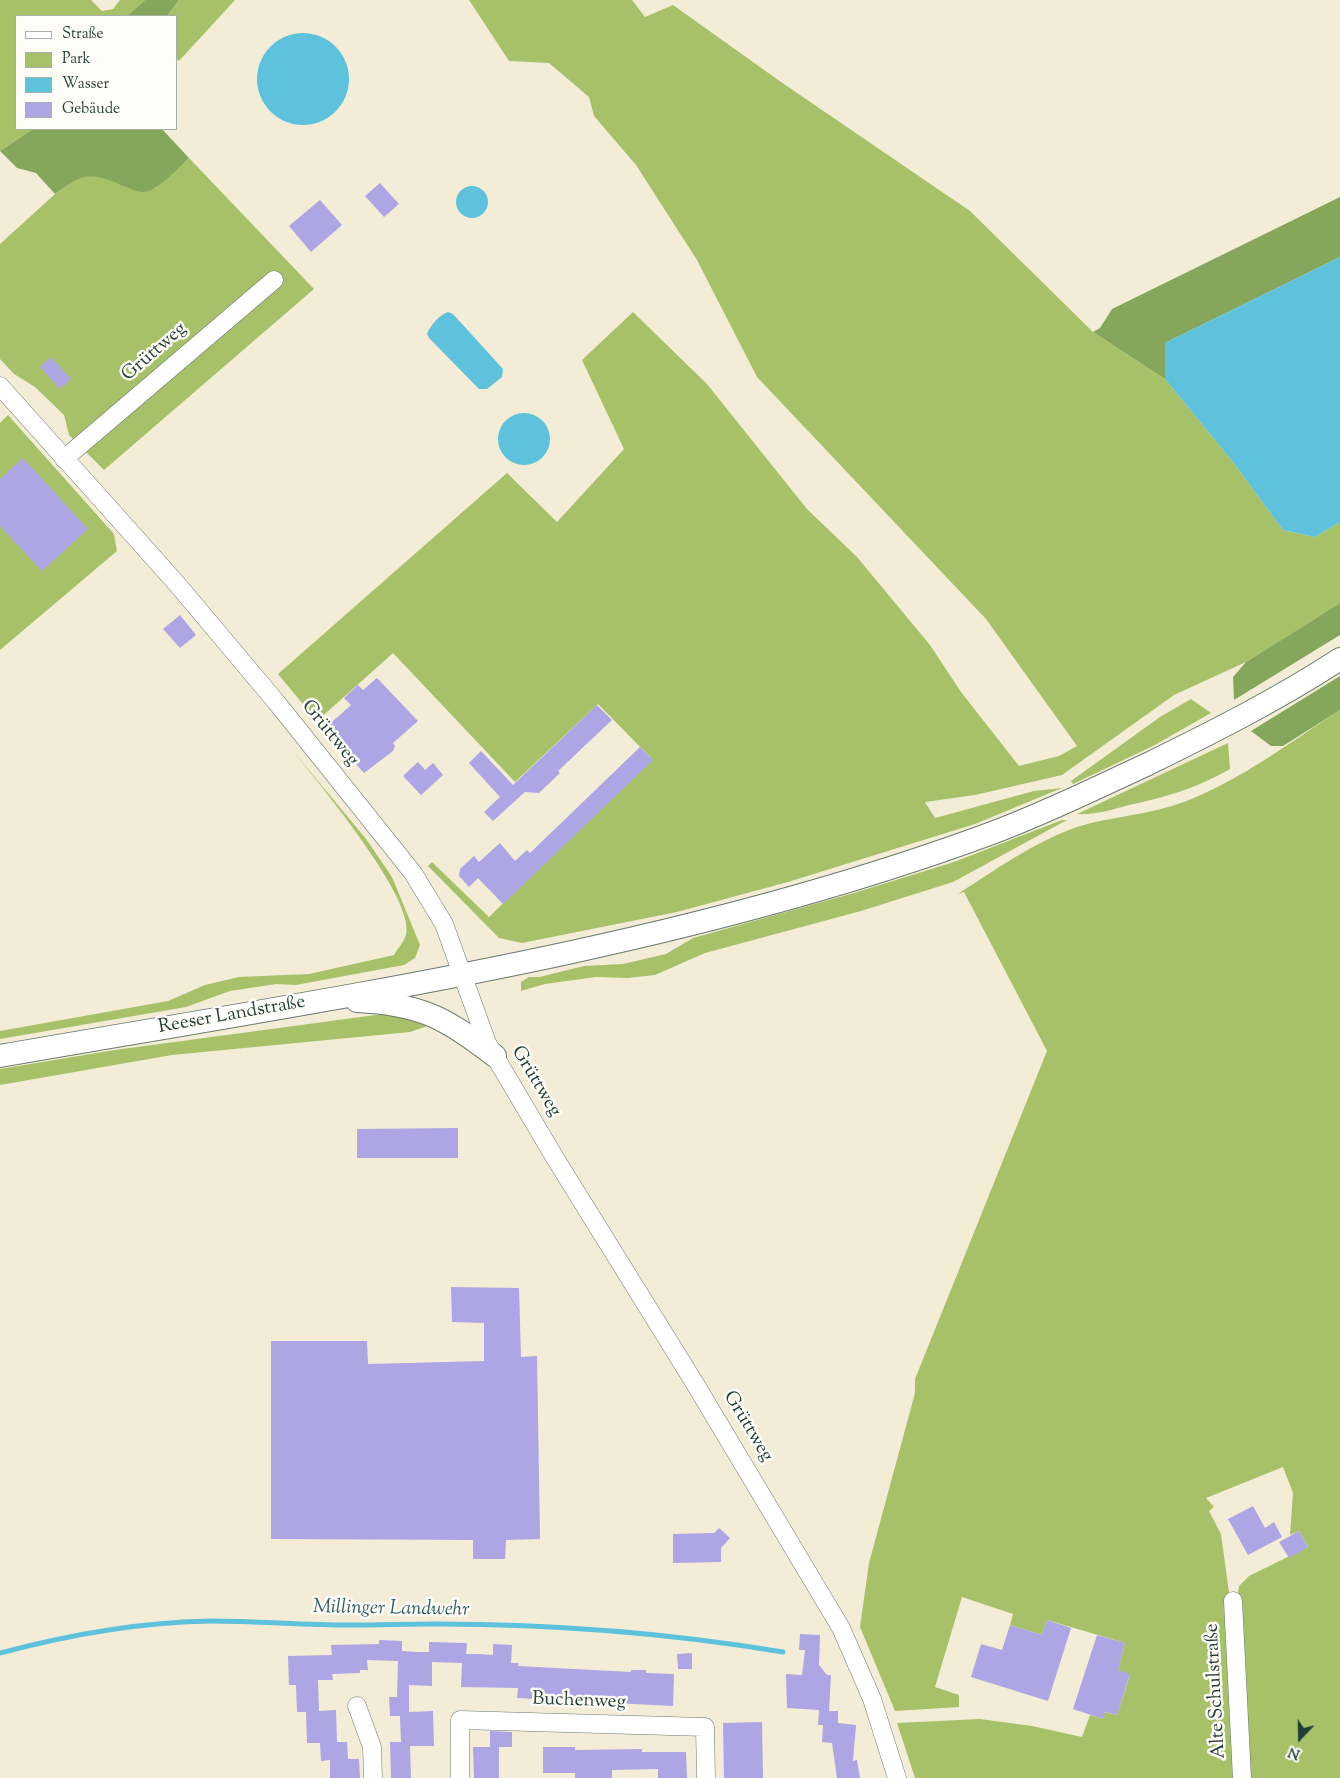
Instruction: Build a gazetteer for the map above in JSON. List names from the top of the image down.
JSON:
{
  "streets": {
    "main road": ["Reeser Landstraße"],
    "street": ["Grüttweg", "Alte Schulstraße", "Buchenweg"]
  },
  "crossings": [
    ["Grüttweg", "Reeser Landstraße"]
  ],
  "water": ["Millinger Landwehr"],
  "legend": [
    "Straße",
    "Park",
    "Wasser",
    "Gebäude"
  ],
  "north": "bottom"
}
